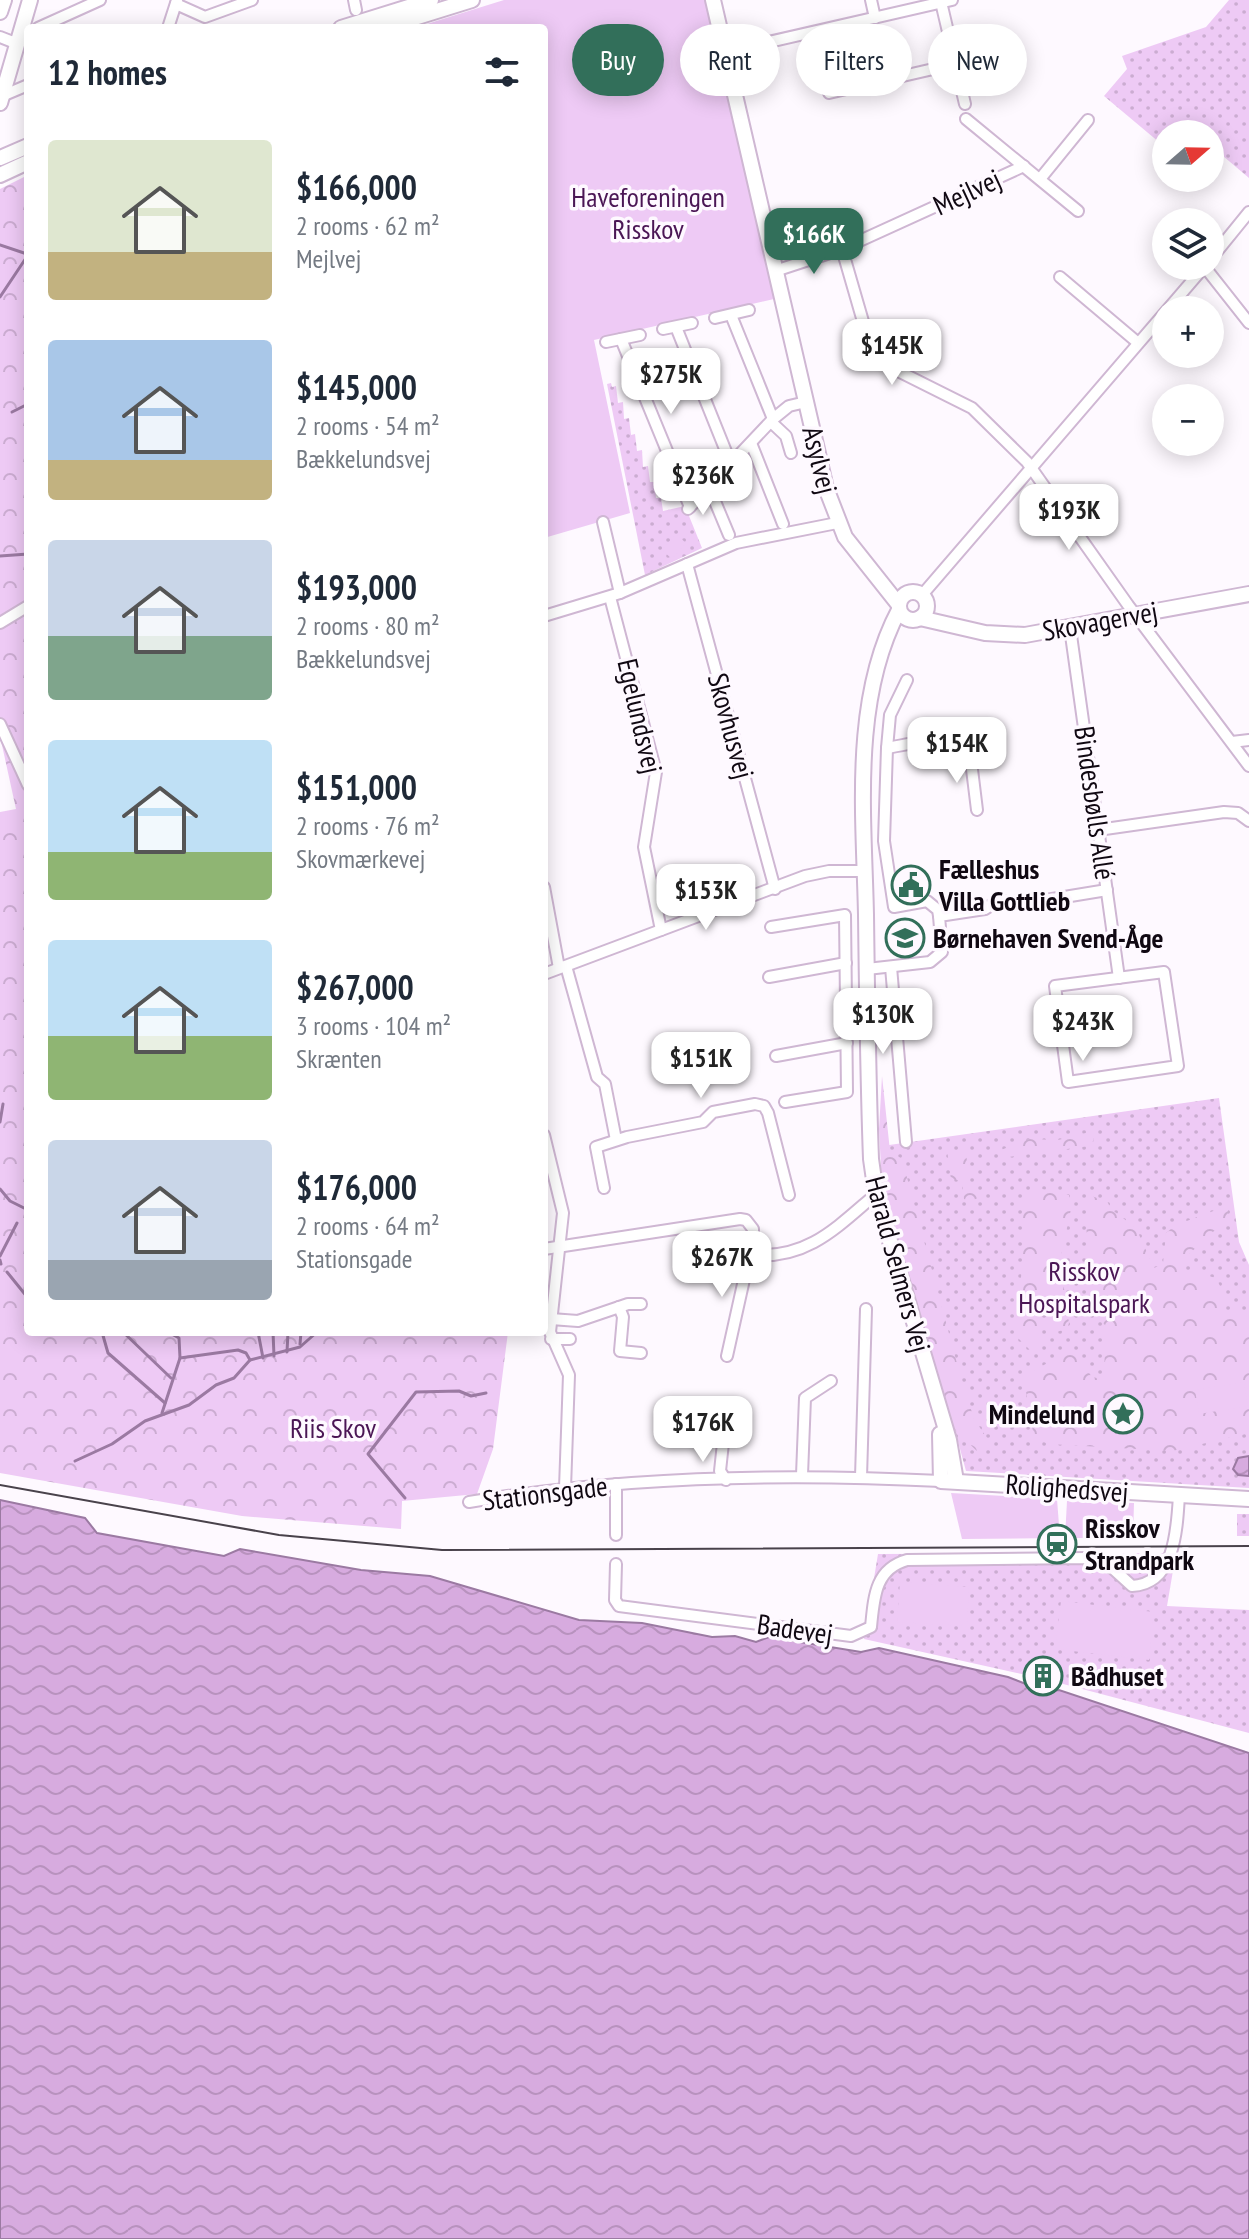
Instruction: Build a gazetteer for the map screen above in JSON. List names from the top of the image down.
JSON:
{
  "streets": {
    "street": [
      "Mejlvej",
      "Asylvej",
      "Skovagervej",
      "Egelundsvej",
      "Skovhusvej",
      "Bindesbølls Allé",
      "Harald Selmers Vej",
      "Rolighedsvej",
      "Stationsgade",
      "Badevej"
    ]
  },
  "crossings": [
    ["Mejlvej", "Asylvej"],
    ["Asylvej", "Skovagervej"],
    ["Asylvej", "Harald Selmers Vej"],
    ["Skovagervej", "Bindesbølls Allé"],
    ["Skovagervej", "Harald Selmers Vej"],
    ["Harald Selmers Vej", "Rolighedsvej"],
    ["Harald Selmers Vej", "Stationsgade"],
    ["Rolighedsvej", "Stationsgade"],
    ["Rolighedsvej", "Badevej"]
  ],
  "parks": ["Haveforeningen Risskov", "Risskov Hospitalspark", "Riis Skov"],
  "places": {
    "public building": ["Fælleshus Villa Gottlieb"],
    "school or university": ["Børnehaven Svend-Åge"],
    "place": ["Mindelund"],
    "station": ["Risskov Strandpark"],
    "building": ["Bådhuset"]
  },
  "north": "right",
  "page": {
    "chip": [
      "Buy",
      "Rent",
      "Filters",
      "New"
    ],
    "heading": "12 homes",
    "map_buttons": ["+", "−"],
    "list": [
      {
        "name": "$166,000",
        "note": "2 rooms · 62 m² · Mejlvej"
      },
      {
        "name": "$145,000",
        "note": "2 rooms · 54 m² · Bækkelundsvej"
      },
      {
        "name": "$193,000",
        "note": "2 rooms · 80 m² · Bækkelundsvej"
      },
      {
        "name": "$151,000",
        "note": "2 rooms · 76 m² · Skovmærkevej"
      },
      {
        "name": "$267,000",
        "note": "3 rooms · 104 m² · Skrænten"
      },
      {
        "name": "$176,000",
        "note": "2 rooms · 64 m² · Stationsgade"
      }
    ],
    "price": [
      "$166K",
      "$145K",
      "$275K",
      "$236K",
      "$193K",
      "$154K",
      "$153K",
      "$130K",
      "$243K",
      "$151K",
      "$267K",
      "$176K"
    ]
  }
}
